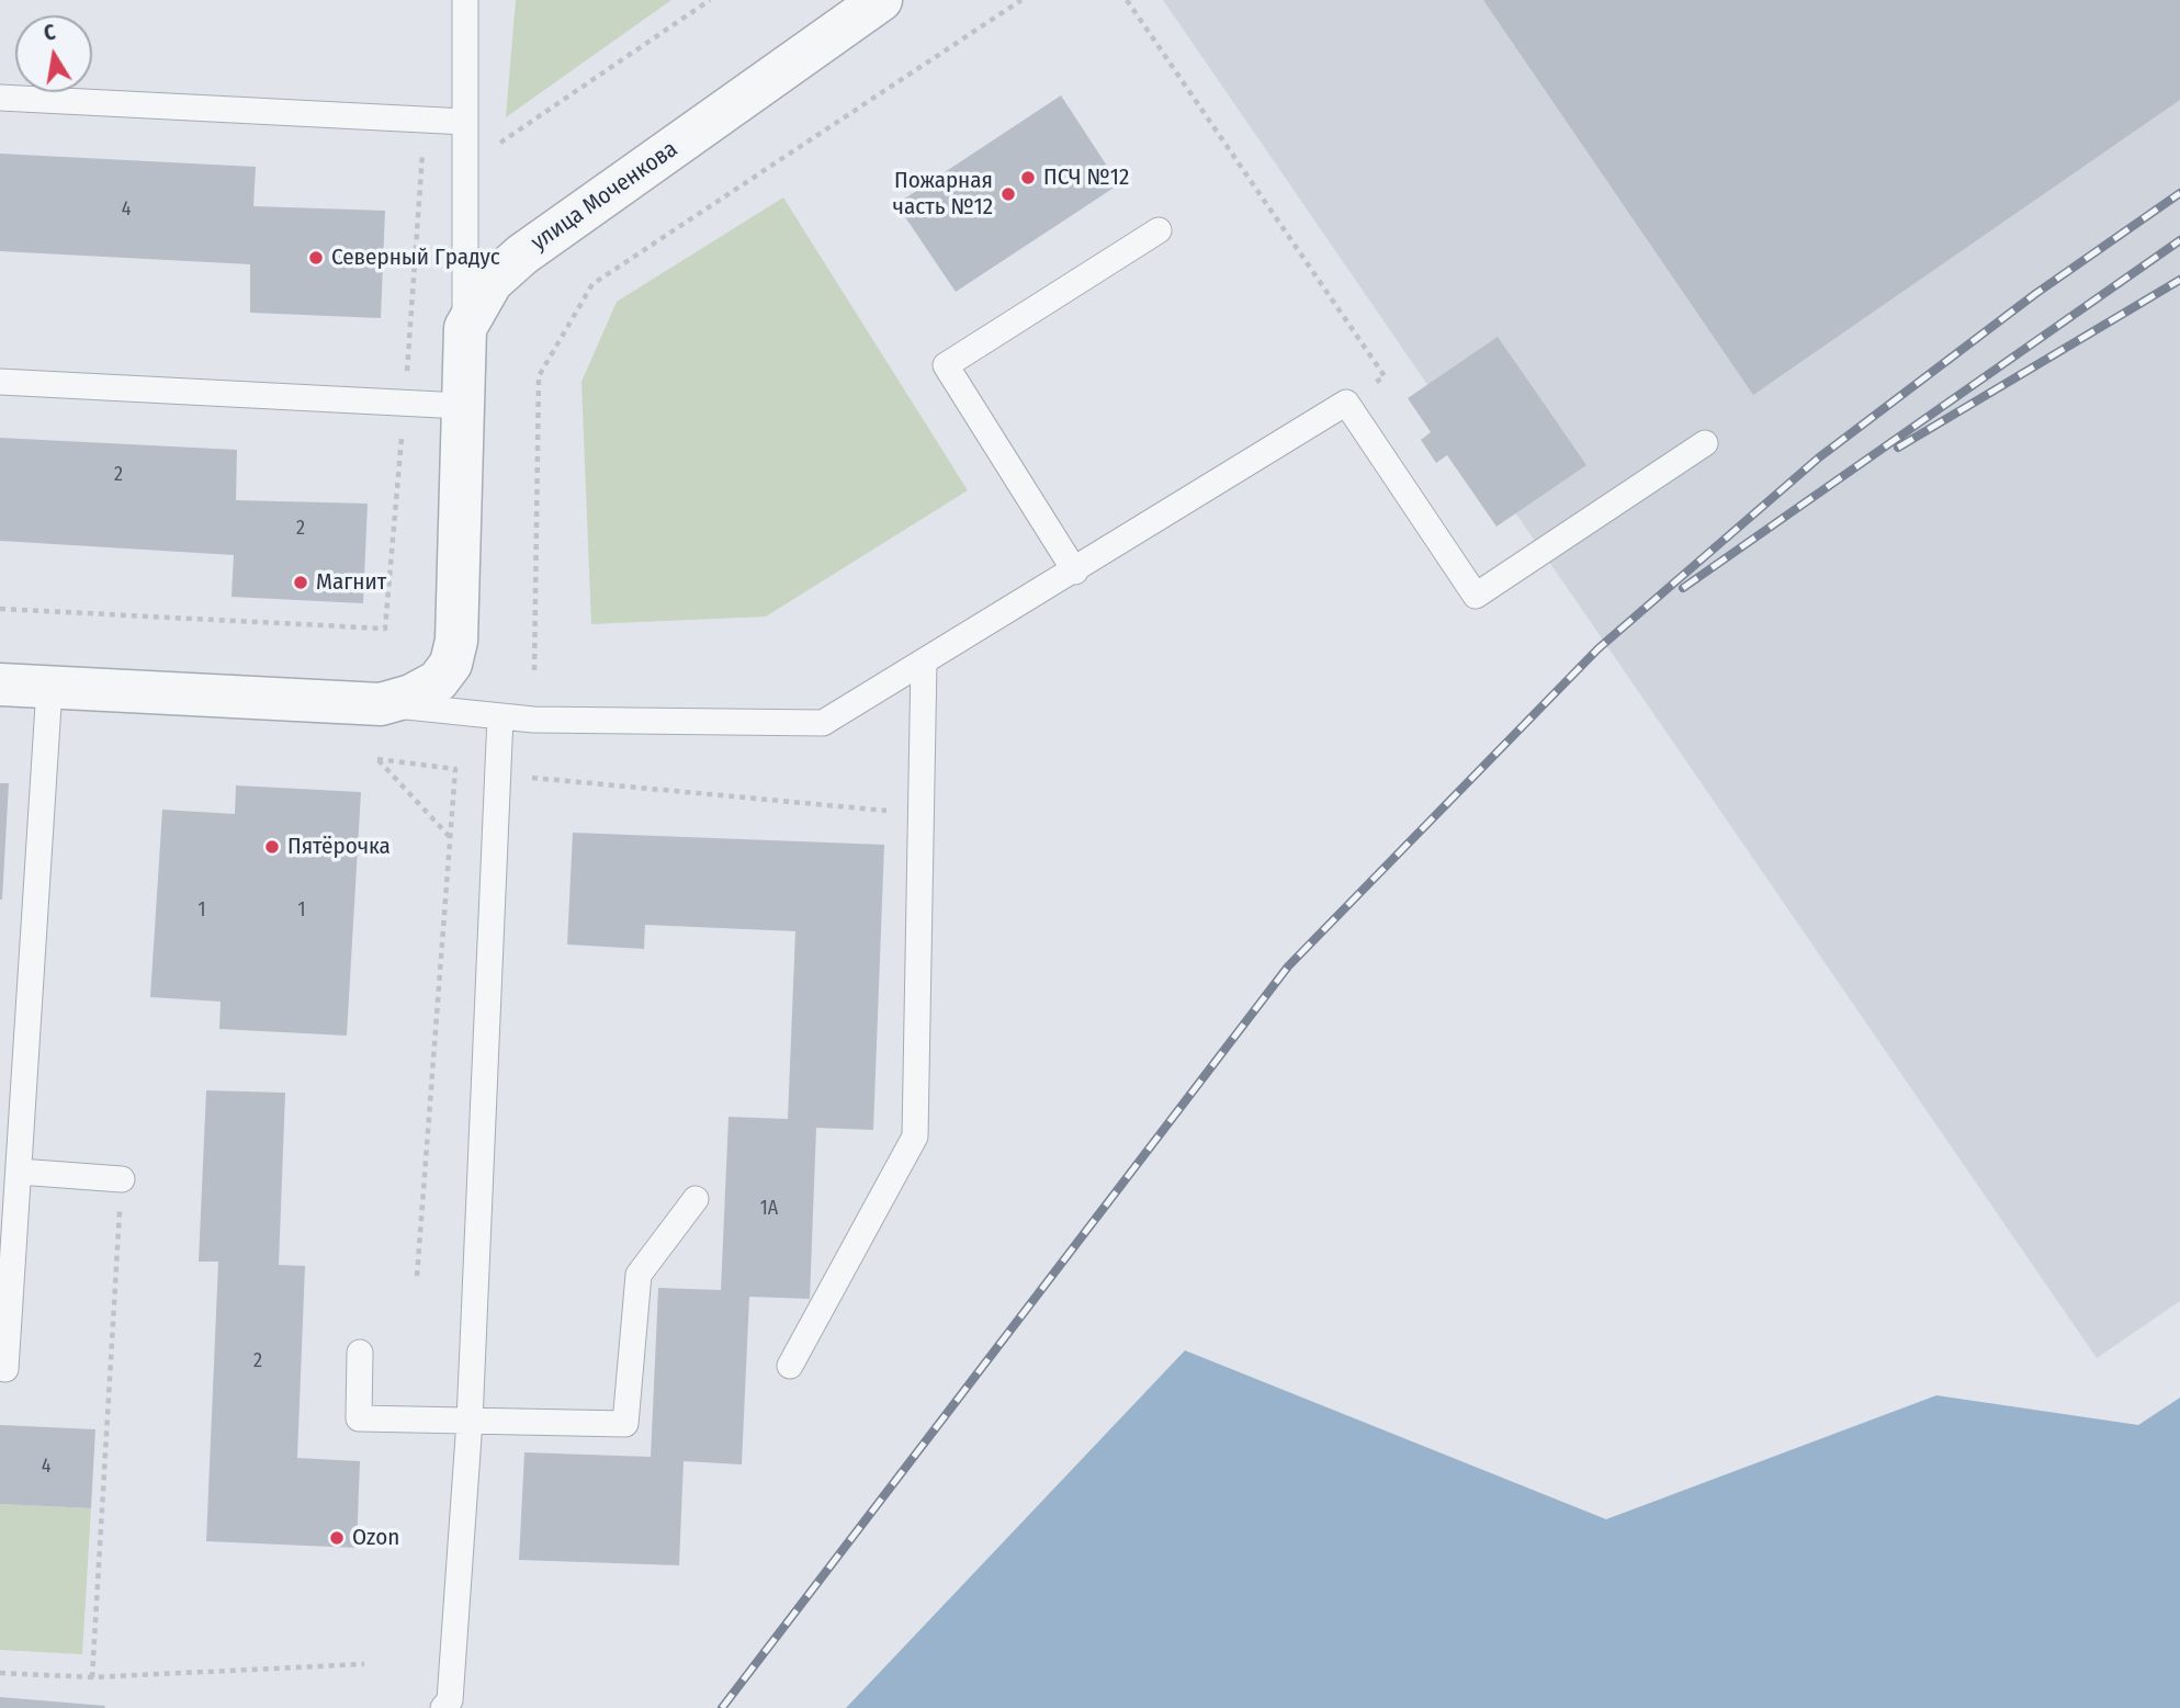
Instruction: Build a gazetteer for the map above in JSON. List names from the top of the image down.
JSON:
{
  "streets": {
    "street": ["улица Моченкова"]
  },
  "places": [
    "ПСЧ №12",
    "Пожарная часть №12",
    "Северный Градус",
    "Магнит",
    "Пятёрочка",
    "Ozon"
  ],
  "house_numbers": [
    "4",
    "2",
    "2",
    "1",
    "1",
    "1А",
    "2",
    "4"
  ],
  "north": "top"
}
